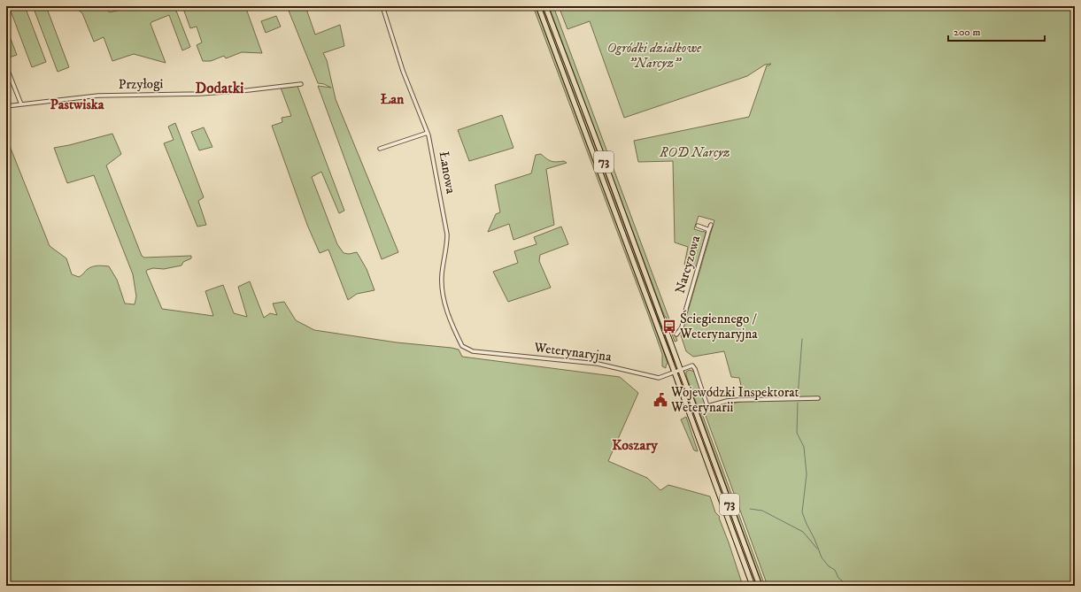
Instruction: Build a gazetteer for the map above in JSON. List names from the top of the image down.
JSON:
{
  "streets": {
    "main road": ["73"],
    "street": [
      "Przyłogi",
      "Łanowa",
      "Narcyzowa",
      "Weterynaryjna"
    ]
  },
  "crossings": [
    ["73", "Weterynaryjna"],
    ["Łanowa", "Weterynaryjna"]
  ],
  "districts": [
    "Dodatki",
    "Łan",
    "Pastwiska",
    "Koszary"
  ],
  "parks": ["Ogródki działkowe \"Narcyz\"", "ROD Narcyz"],
  "places": {
    "bus stop": ["Ściegiennego / Weterynaryjna"],
    "public building": ["Wojewódzki Inspektorat Weterynarii"]
  },
  "scale_bar": "200 m"
}
